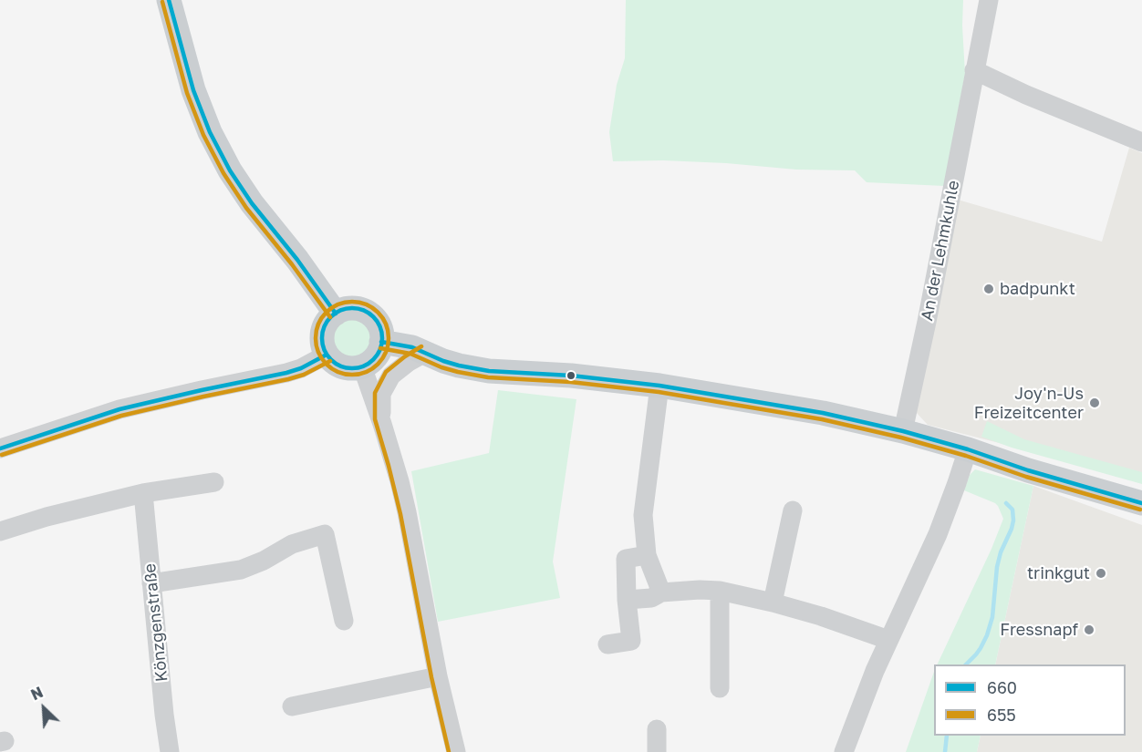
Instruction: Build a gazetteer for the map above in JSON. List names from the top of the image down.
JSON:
{
  "streets": {
    "street": ["An der Lehmkuhle", "Könzgenstraße"]
  },
  "places": [
    "badpunkt",
    "Joy'n-Us Freizeitcenter",
    "trinkgut",
    "Fressnapf"
  ],
  "lines": ["transit line 660", "transit line 655"],
  "legend": ["660", "655"],
  "north": "top left"
}
